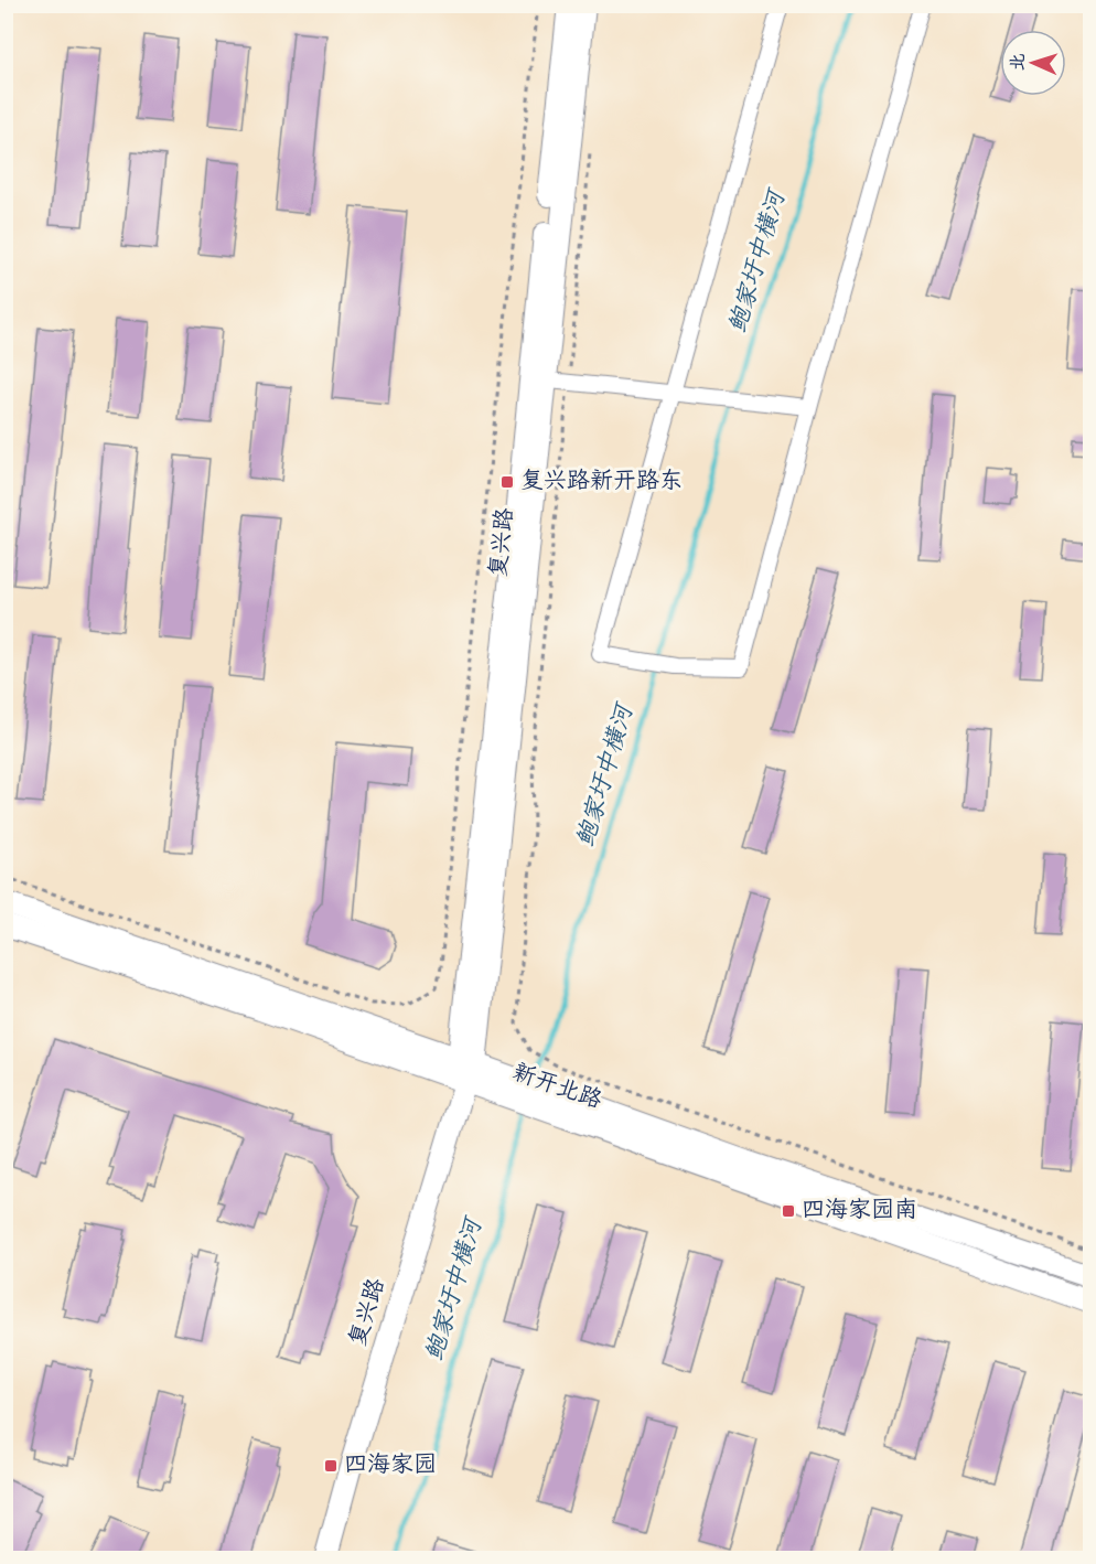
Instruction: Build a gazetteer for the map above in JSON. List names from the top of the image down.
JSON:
{
  "streets": {
    "main road": ["复兴路", "新开北路"]
  },
  "crossings": [
    ["复兴路", "新开北路"]
  ],
  "water": ["鲍家圩中横河"],
  "places": {
    "transit": ["复兴路新开路东", "四海家园南", "四海家园"]
  },
  "north": "left"
}
